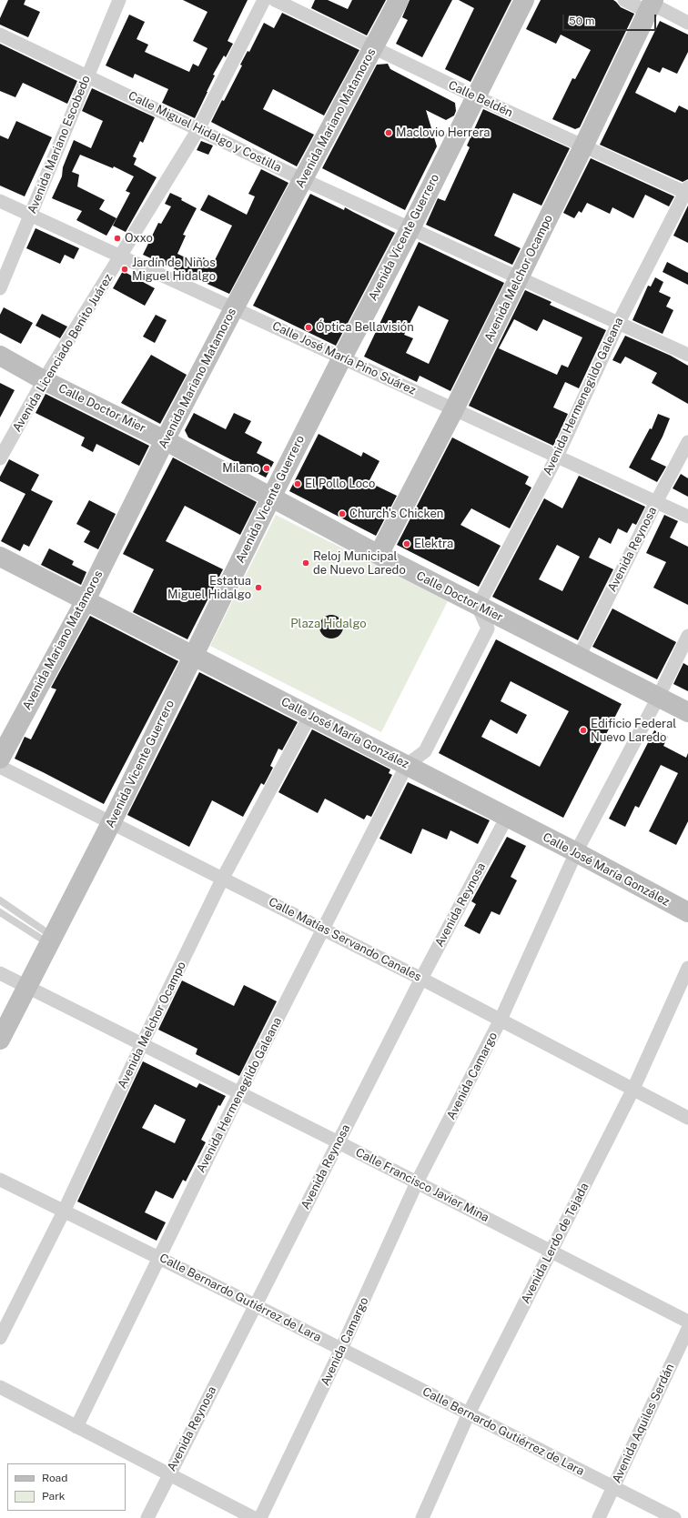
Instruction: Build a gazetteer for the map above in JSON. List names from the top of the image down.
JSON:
{
  "streets": {
    "main road": [
      "Avenida Mariano Matamoros",
      "Avenida Vicente Guerrero",
      "Avenida Melchor Ocampo",
      "Calle Doctor Mier",
      "Calle José María González"
    ],
    "street": [
      "Calle Beldén",
      "Calle Miguel Hidalgo y Costilla",
      "Avenida Mariano Escobedo",
      "Avenida Licenciado Benito Juárez",
      "Calle José María Pino Suárez",
      "Avenida Hermenegildo Galeana",
      "Avenida Reynosa",
      "Calle Matías Servando Canales",
      "Avenida Camargo",
      "Calle Francisco Javier Mina",
      "Avenida Lerdo de Tejada",
      "Calle Bernardo Gutiérrez de Lara",
      "Avenida Aquiles Serdán"
    ]
  },
  "crossings": [
    ["Calle Beldén", "Avenida Mariano Matamoros"],
    ["Calle Beldén", "Avenida Vicente Guerrero"],
    ["Calle Beldén", "Avenida Melchor Ocampo"],
    ["Calle Beldén", "Avenida Hermenegildo Galeana"],
    ["Avenida Mariano Matamoros", "Calle Miguel Hidalgo y Costilla"],
    ["Avenida Mariano Matamoros", "Calle José María Pino Suárez"],
    ["Avenida Mariano Matamoros", "Calle Doctor Mier"],
    ["Avenida Mariano Matamoros", "Calle José María González"],
    ["Calle Miguel Hidalgo y Costilla", "Avenida Mariano Escobedo"],
    ["Calle Miguel Hidalgo y Costilla", "Avenida Vicente Guerrero"],
    ["Calle Miguel Hidalgo y Costilla", "Avenida Melchor Ocampo"],
    ["Calle Miguel Hidalgo y Costilla", "Avenida Licenciado Benito Juárez"],
    ["Calle Miguel Hidalgo y Costilla", "Avenida Hermenegildo Galeana"],
    ["Avenida Mariano Escobedo", "Calle José María Pino Suárez"],
    ["Avenida Vicente Guerrero", "Calle José María Pino Suárez"],
    ["Avenida Vicente Guerrero", "Calle Doctor Mier"],
    ["Avenida Vicente Guerrero", "Calle José María González"],
    ["Avenida Vicente Guerrero", "Calle Matías Servando Canales"],
    ["Avenida Vicente Guerrero", "Calle Francisco Javier Mina"],
    ["Avenida Melchor Ocampo", "Calle José María Pino Suárez"],
    ["Avenida Melchor Ocampo", "Calle Doctor Mier"],
    ["Avenida Melchor Ocampo", "Calle José María González"],
    ["Avenida Melchor Ocampo", "Calle Matías Servando Canales"],
    ["Avenida Melchor Ocampo", "Calle Francisco Javier Mina"],
    ["Avenida Melchor Ocampo", "Calle Bernardo Gutiérrez de Lara"],
    ["Avenida Licenciado Benito Juárez", "Calle José María Pino Suárez"],
    ["Avenida Licenciado Benito Juárez", "Calle Doctor Mier"],
    ["Calle José María Pino Suárez", "Avenida Hermenegildo Galeana"],
    ["Calle José María Pino Suárez", "Avenida Reynosa"],
    ["Avenida Hermenegildo Galeana", "Calle Doctor Mier"],
    ["Avenida Hermenegildo Galeana", "Calle José María González"],
    ["Avenida Hermenegildo Galeana", "Calle Matías Servando Canales"],
    ["Avenida Hermenegildo Galeana", "Calle Francisco Javier Mina"],
    ["Avenida Hermenegildo Galeana", "Calle Bernardo Gutiérrez de Lara"],
    ["Calle Doctor Mier", "Avenida Reynosa"],
    ["Calle Doctor Mier", "Avenida Camargo"],
    ["Avenida Reynosa", "Calle José María González"],
    ["Avenida Reynosa", "Calle Matías Servando Canales"],
    ["Avenida Reynosa", "Calle Francisco Javier Mina"],
    ["Avenida Reynosa", "Calle Bernardo Gutiérrez de Lara"],
    ["Calle José María González", "Avenida Camargo"],
    ["Calle Matías Servando Canales", "Avenida Camargo"],
    ["Calle Matías Servando Canales", "Avenida Lerdo de Tejada"],
    ["Avenida Camargo", "Calle Francisco Javier Mina"],
    ["Avenida Camargo", "Calle Bernardo Gutiérrez de Lara"],
    ["Calle Francisco Javier Mina", "Avenida Lerdo de Tejada"],
    ["Avenida Lerdo de Tejada", "Calle Bernardo Gutiérrez de Lara"],
    ["Calle Bernardo Gutiérrez de Lara", "Avenida Aquiles Serdán"]
  ],
  "parks": ["Plaza Hidalgo"],
  "places": [
    "Maclovio Herrera",
    "Oxxo",
    "Jardín de Niños Miguel Hidalgo",
    "Óptica Bellavisión",
    "Milano",
    "El Pollo Loco",
    "Church's Chicken",
    "Elektra",
    "Reloj Municipal de Nuevo Laredo",
    "Estatua Miguel Hidalgo",
    "Edificio Federal Nuevo Laredo"
  ],
  "legend": ["Road", "Park"],
  "scale_bar": "50 m"
}
